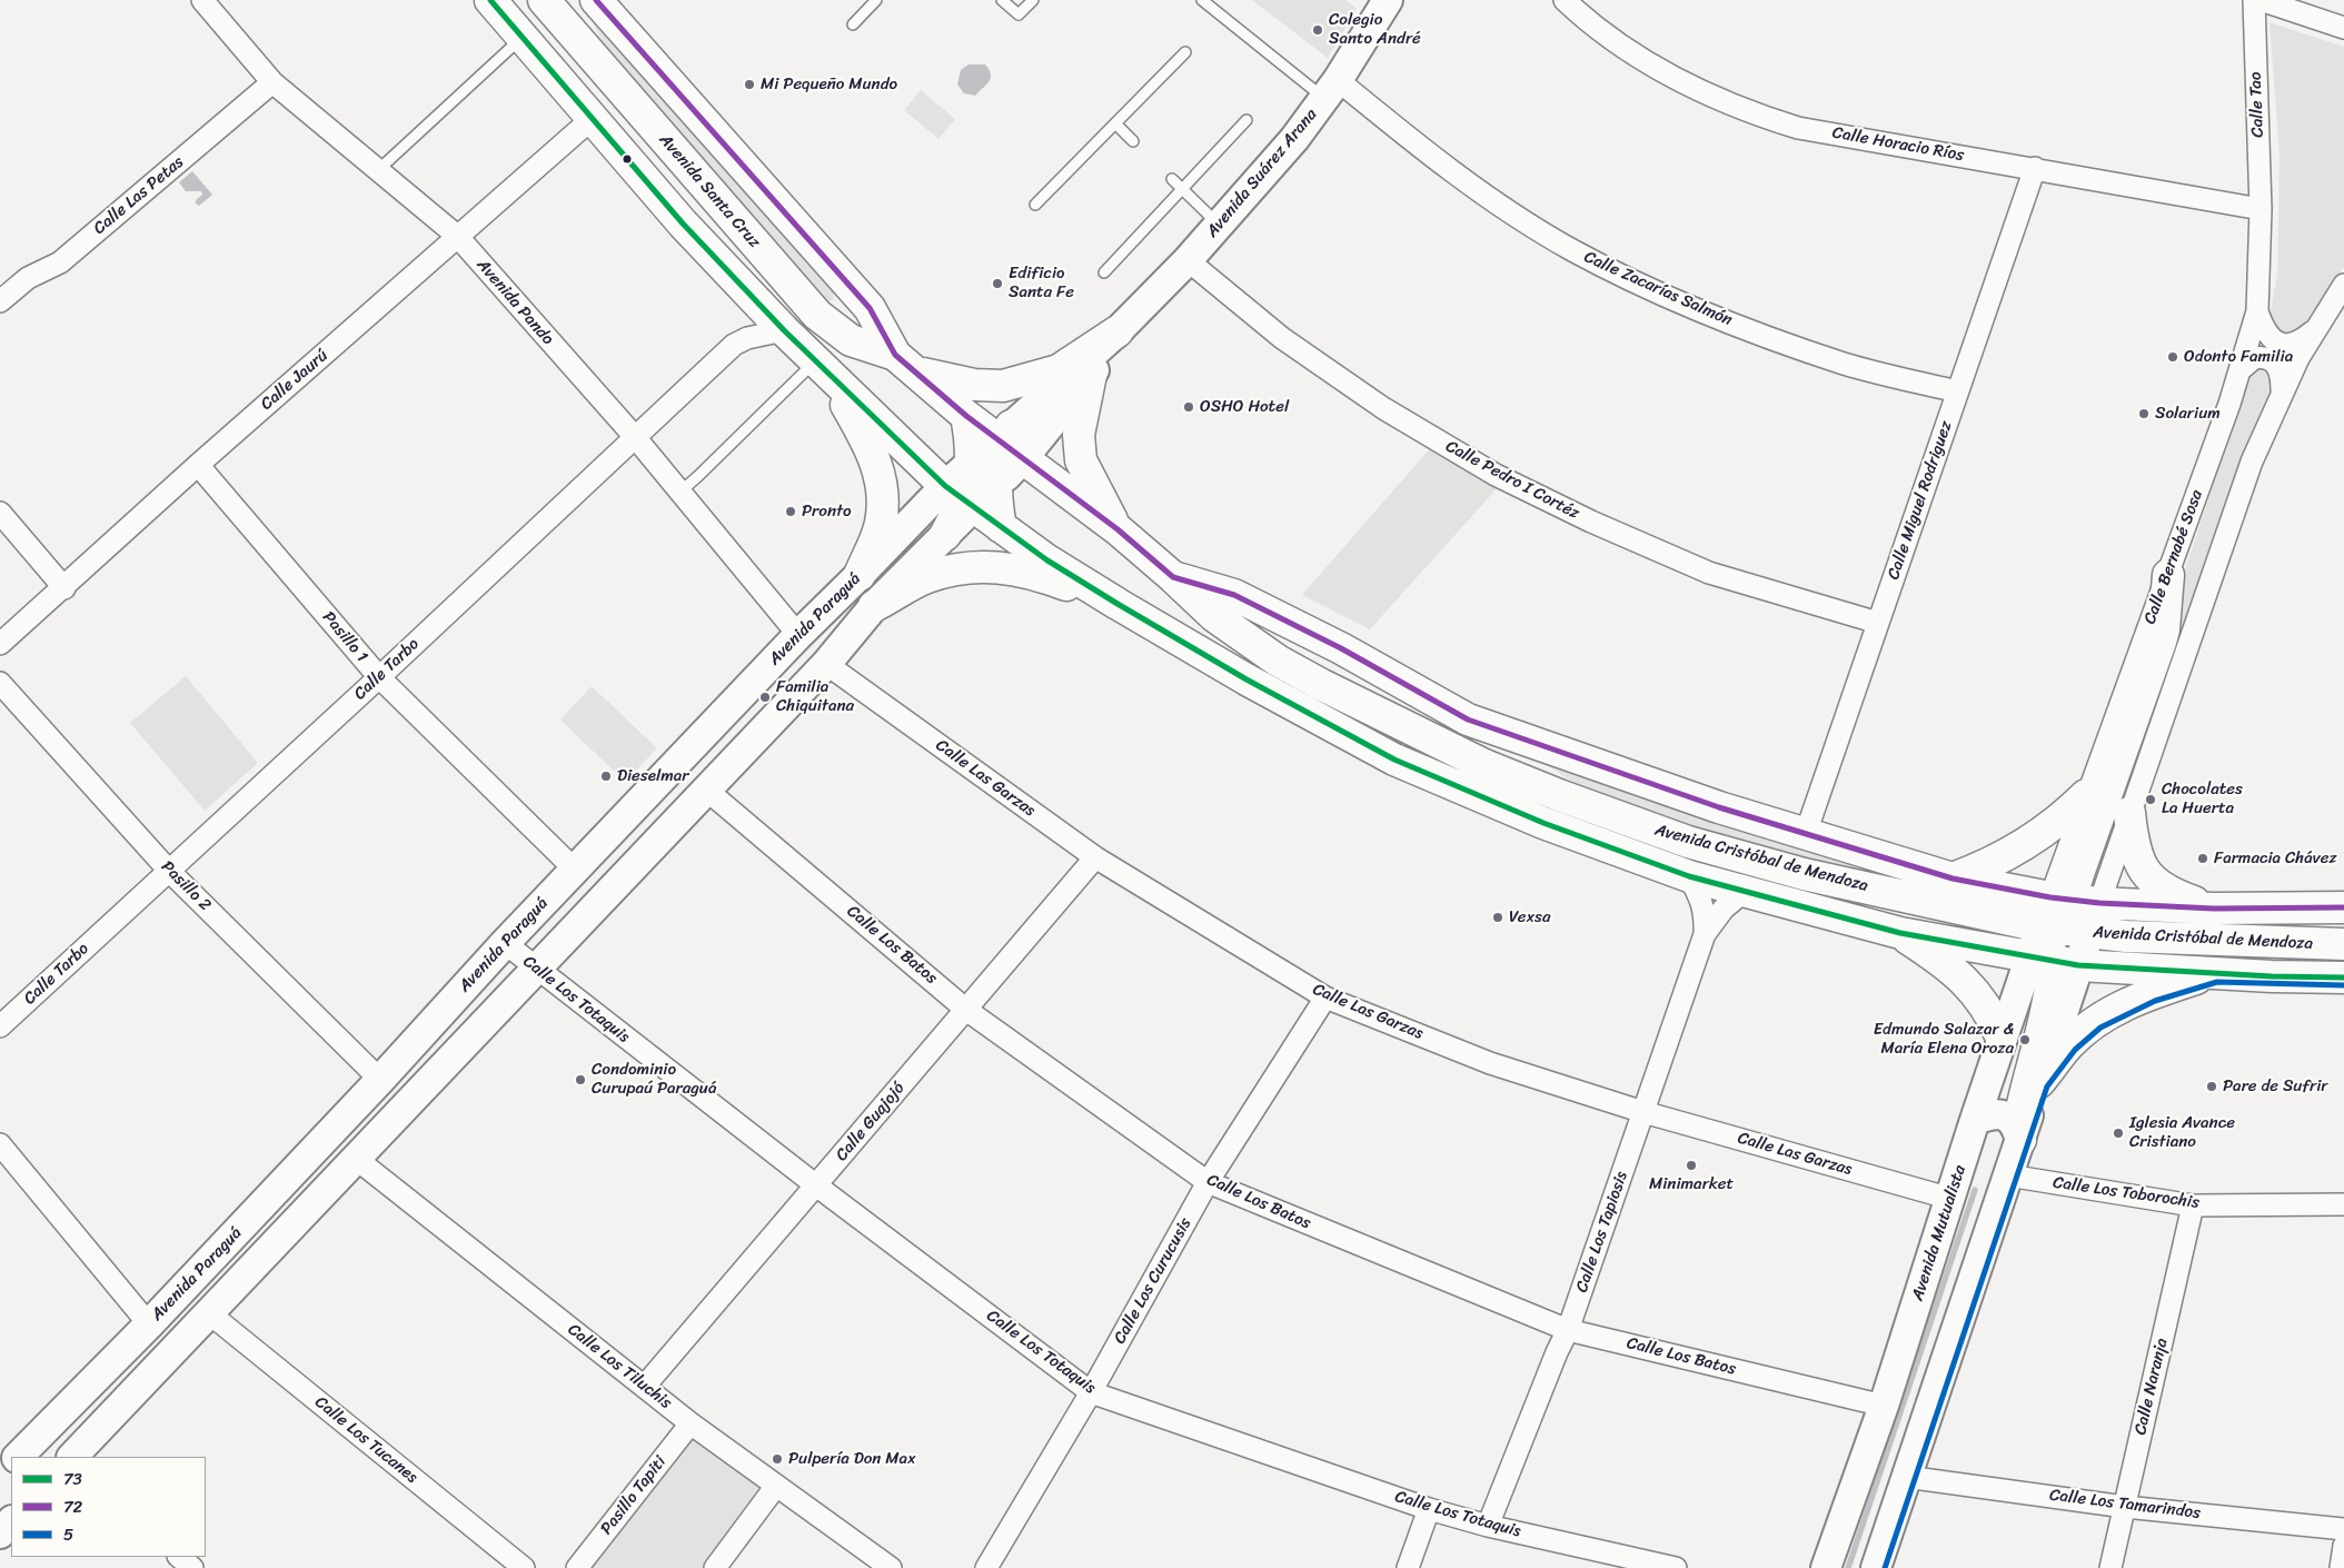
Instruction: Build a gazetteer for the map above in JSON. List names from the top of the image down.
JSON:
{
  "streets": {
    "main road": [
      "Avenida Suárez Arana",
      "Avenida Santa Cruz",
      "Avenida Paraguá",
      "Avenida Cristóbal de Mendoza",
      "Avenida Mutualista"
    ],
    "street": [
      "Calle Tao",
      "Calle Horacio Ríos",
      "Calle Las Petas",
      "Calle Zacarías Salmón",
      "Avenida Pando",
      "Calle Jaurú",
      "Calle Pedro I Cortéz",
      "Calle Miguel Rodriguez",
      "Calle Bernabé Sosa",
      "Pasillo 1",
      "Calle Tarbo",
      "Calle Las Garzas",
      "Pasillo 2",
      "Calle Los Batos",
      "Calle Los Totaquis",
      "Calle Guajojó",
      "Calle Los Toborochis",
      "Calle Los Tapiosis",
      "Calle Los Curucusis",
      "Calle Los Tiluchis",
      "Calle Naranja",
      "Calle Los Tucanes",
      "Pasillo Tapiti",
      "Calle Los Tamarindos"
    ]
  },
  "crossings": [
    ["Calle Tao", "Calle Horacio Ríos"],
    ["Calle Tao", "Calle Bernabé Sosa"],
    ["Calle Horacio Ríos", "Calle Miguel Rodriguez"],
    ["Calle Horacio Ríos", "Calle Bernabé Sosa"],
    ["Avenida Suárez Arana", "Avenida Santa Cruz"],
    ["Avenida Suárez Arana", "Calle Zacarías Salmón"],
    ["Avenida Suárez Arana", "Calle Pedro I Cortéz"],
    ["Avenida Suárez Arana", "Avenida Cristóbal de Mendoza"],
    ["Avenida Santa Cruz", "Avenida Cristóbal de Mendoza"],
    ["Calle Las Petas", "Avenida Pando"],
    ["Calle Zacarías Salmón", "Calle Miguel Rodriguez"],
    ["Avenida Pando", "Calle Jaurú"],
    ["Avenida Pando", "Avenida Paraguá"],
    ["Avenida Pando", "Calle Tarbo"],
    ["Calle Jaurú", "Pasillo 1"],
    ["Calle Pedro I Cortéz", "Calle Miguel Rodriguez"],
    ["Calle Miguel Rodriguez", "Avenida Cristóbal de Mendoza"],
    ["Calle Bernabé Sosa", "Avenida Cristóbal de Mendoza"],
    ["Avenida Paraguá", "Pasillo 1"],
    ["Avenida Paraguá", "Calle Las Garzas"],
    ["Avenida Paraguá", "Avenida Cristóbal de Mendoza"],
    ["Avenida Paraguá", "Pasillo 2"],
    ["Avenida Paraguá", "Calle Los Batos"],
    ["Avenida Paraguá", "Calle Los Totaquis"],
    ["Avenida Paraguá", "Calle Los Tiluchis"],
    ["Avenida Paraguá", "Calle Los Tucanes"],
    ["Pasillo 1", "Calle Tarbo"],
    ["Calle Tarbo", "Pasillo 2"],
    ["Calle Las Garzas", "Calle Guajojó"],
    ["Calle Las Garzas", "Calle Los Tapiosis"],
    ["Calle Las Garzas", "Avenida Mutualista"],
    ["Calle Las Garzas", "Calle Los Curucusis"],
    ["Avenida Cristóbal de Mendoza", "Calle Los Tapiosis"],
    ["Avenida Cristóbal de Mendoza", "Avenida Mutualista"],
    ["Calle Los Batos", "Calle Guajojó"],
    ["Calle Los Batos", "Calle Los Tapiosis"],
    ["Calle Los Batos", "Avenida Mutualista"],
    ["Calle Los Batos", "Calle Los Curucusis"],
    ["Calle Los Totaquis", "Calle Guajojó"],
    ["Calle Los Totaquis", "Calle Los Tapiosis"],
    ["Calle Los Totaquis", "Calle Los Curucusis"],
    ["Calle Guajojó", "Calle Los Tiluchis"],
    ["Calle Los Toborochis", "Avenida Mutualista"],
    ["Calle Los Toborochis", "Calle Naranja"],
    ["Avenida Mutualista", "Calle Los Tamarindos"],
    ["Calle Los Tiluchis", "Pasillo Tapiti"],
    ["Calle Naranja", "Calle Los Tamarindos"]
  ],
  "places": [
    "Colegio Santo André",
    "Mi Pequeño Mundo",
    "Edificio Santa Fe",
    "Odonto Familia",
    "OSHO Hotel",
    "Solarium",
    "Pronto",
    "Familia Chiquitana",
    "Dieselmar",
    "Chocolates La Huerta",
    "Farmacia Chávez",
    "Vexsa",
    "Edmundo Salazar & María Elena Oroza",
    "Condominio Curupaú Paraguá",
    "Pare de Sufrir",
    "Iglesia Avance Cristiano",
    "Minimarket",
    "Pulpería Don Max"
  ],
  "lines": ["transit line 73", "transit line 72", "transit line 5"],
  "legend": ["73", "72", "5"]
}
